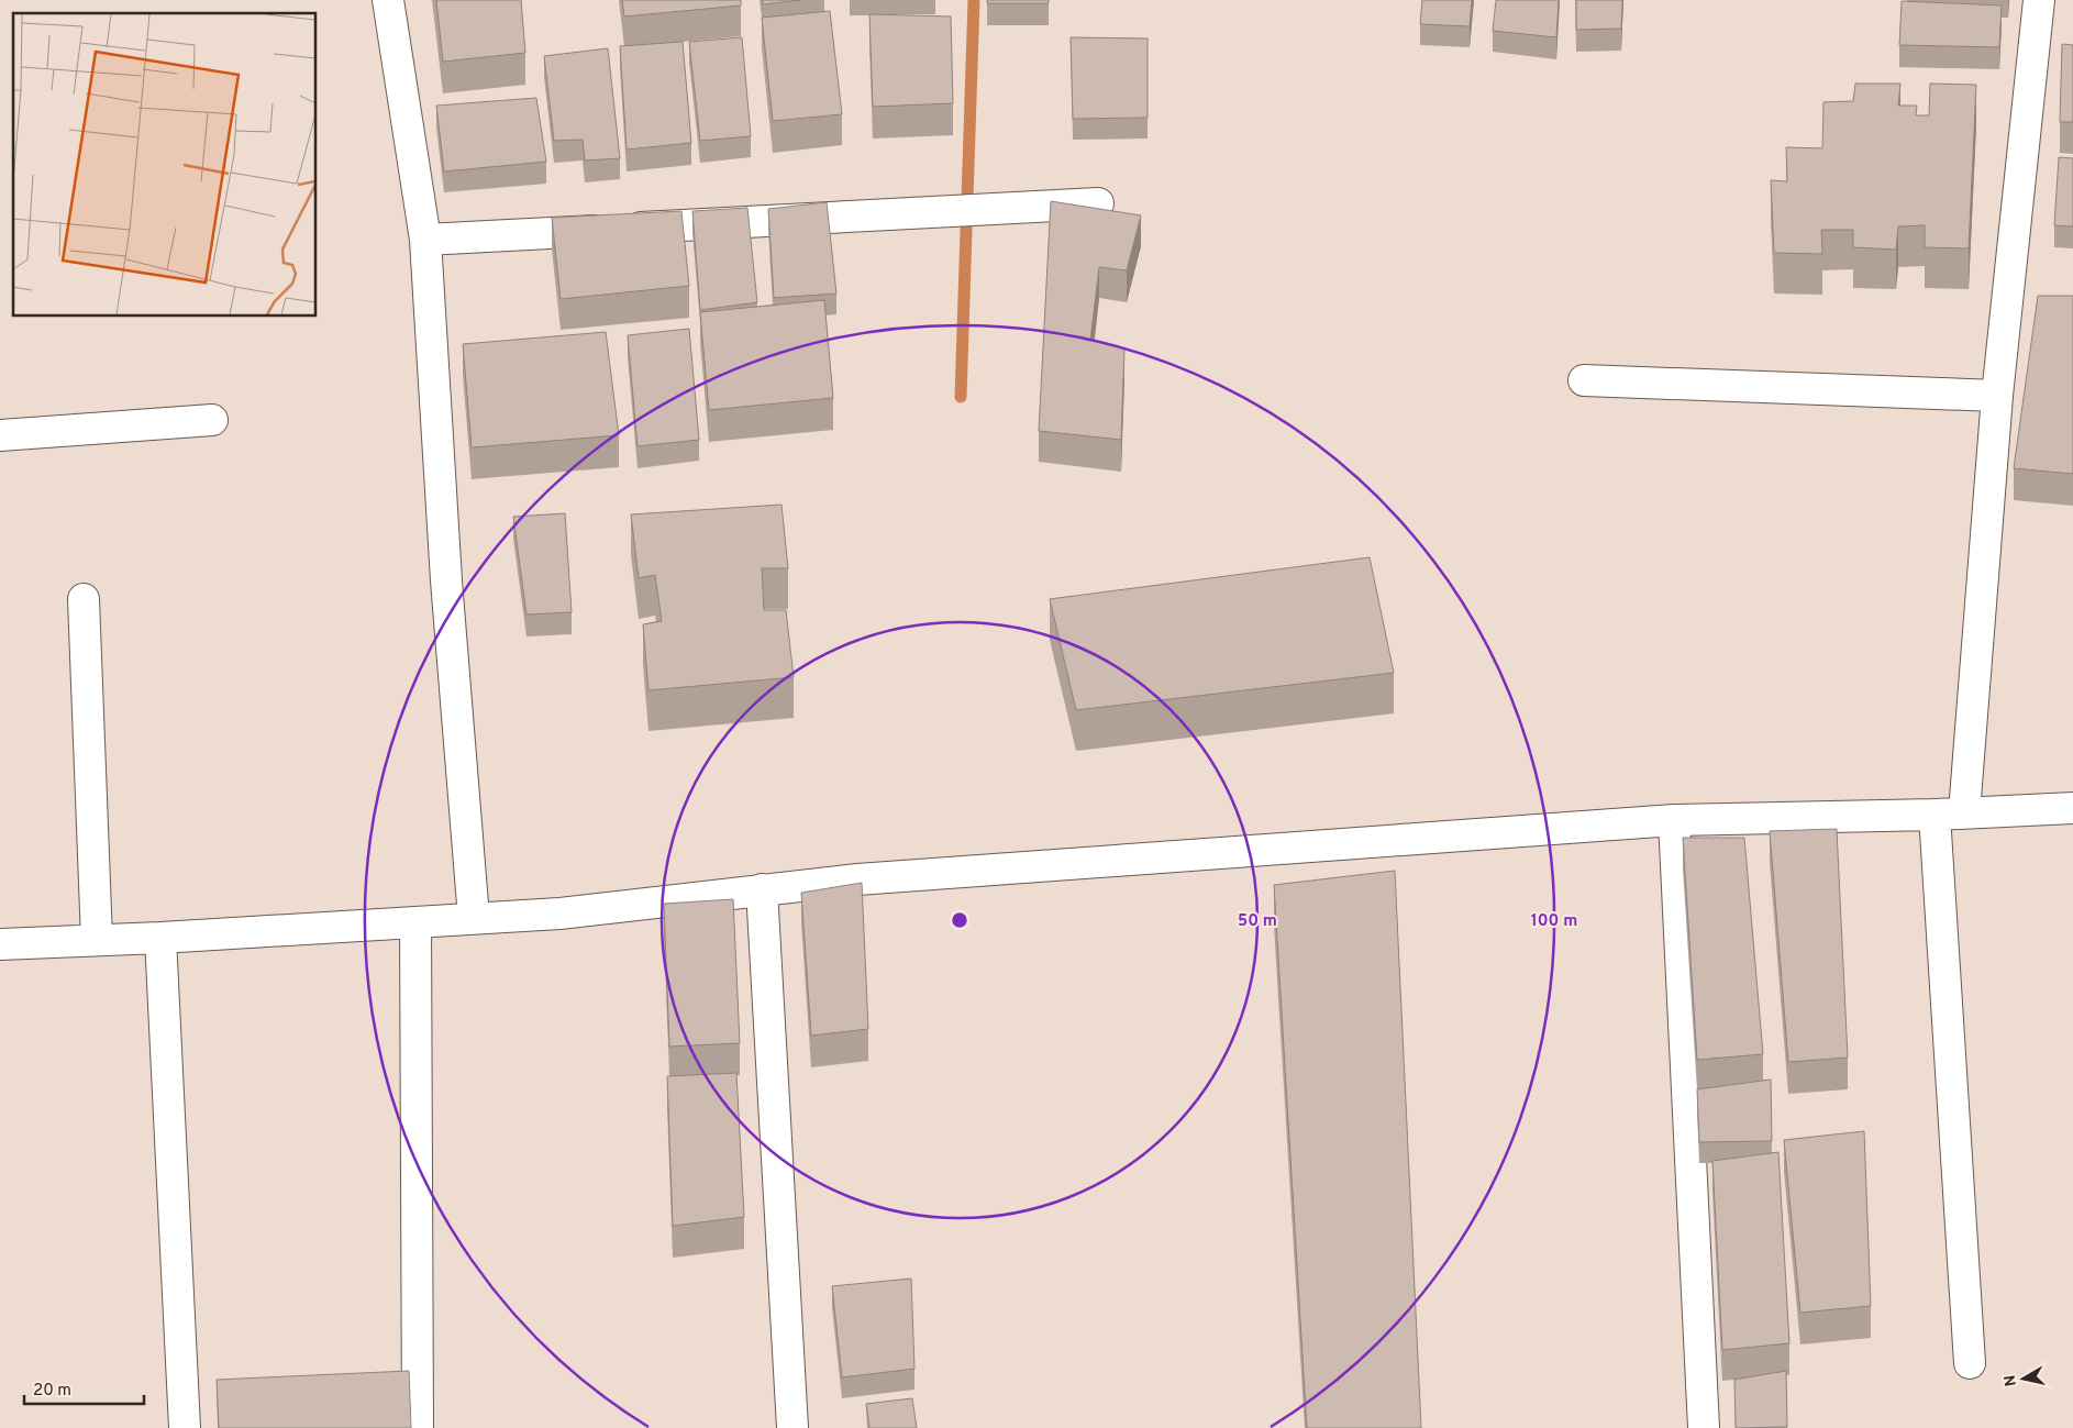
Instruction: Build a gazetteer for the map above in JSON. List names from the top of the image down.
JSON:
{
  "scale_bar": "20 m",
  "north": "left",
  "rings": ["50 m", "100 m"]
}
